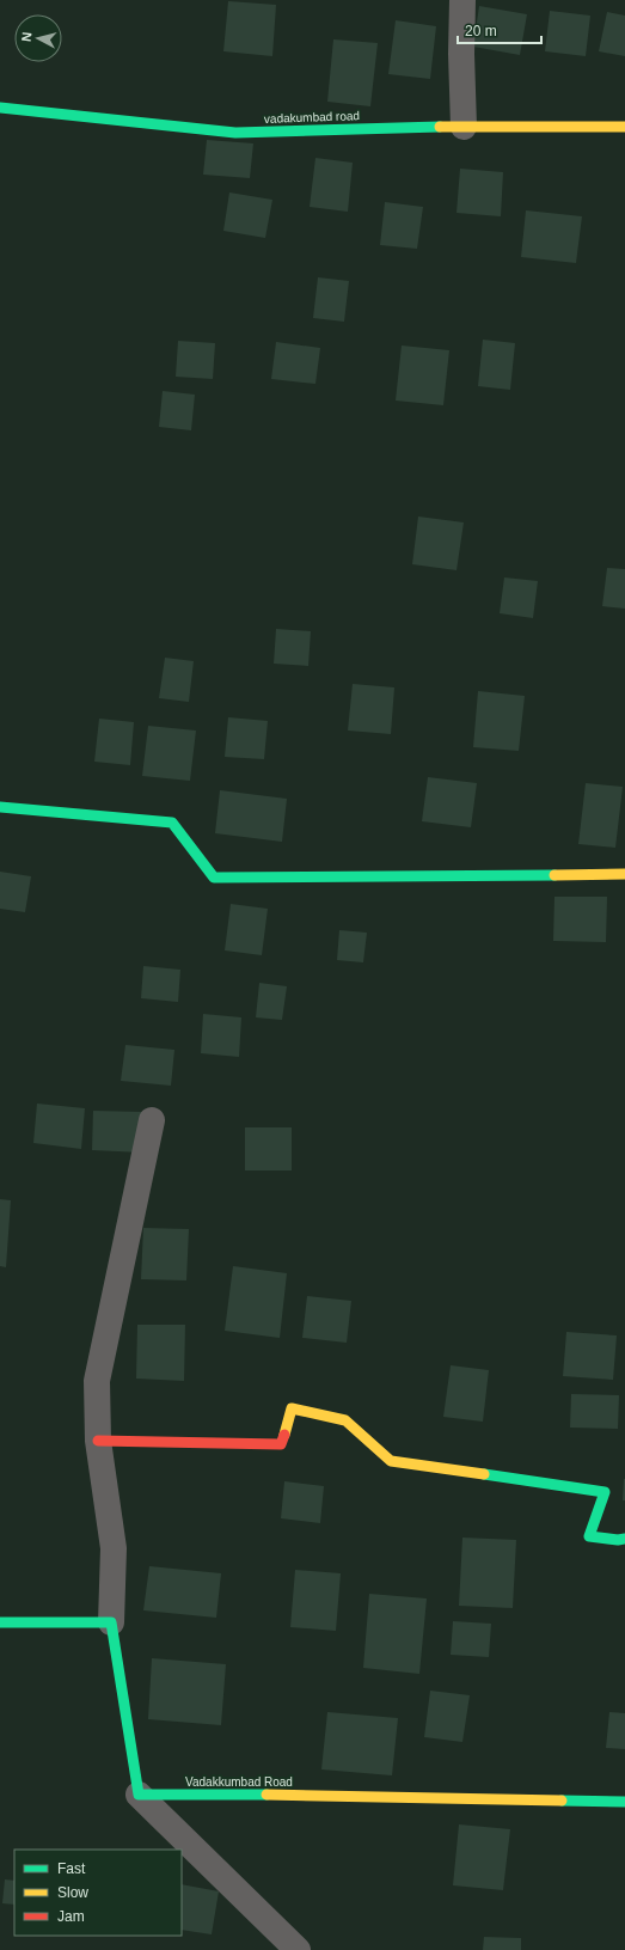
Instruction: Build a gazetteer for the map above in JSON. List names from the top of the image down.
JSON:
{
  "streets": {
    "street": ["vadakumbad road", "Vadakkumbad Road"]
  },
  "legend": ["Fast", "Slow", "Jam"],
  "scale_bar": "20 m",
  "north": "left"
}
